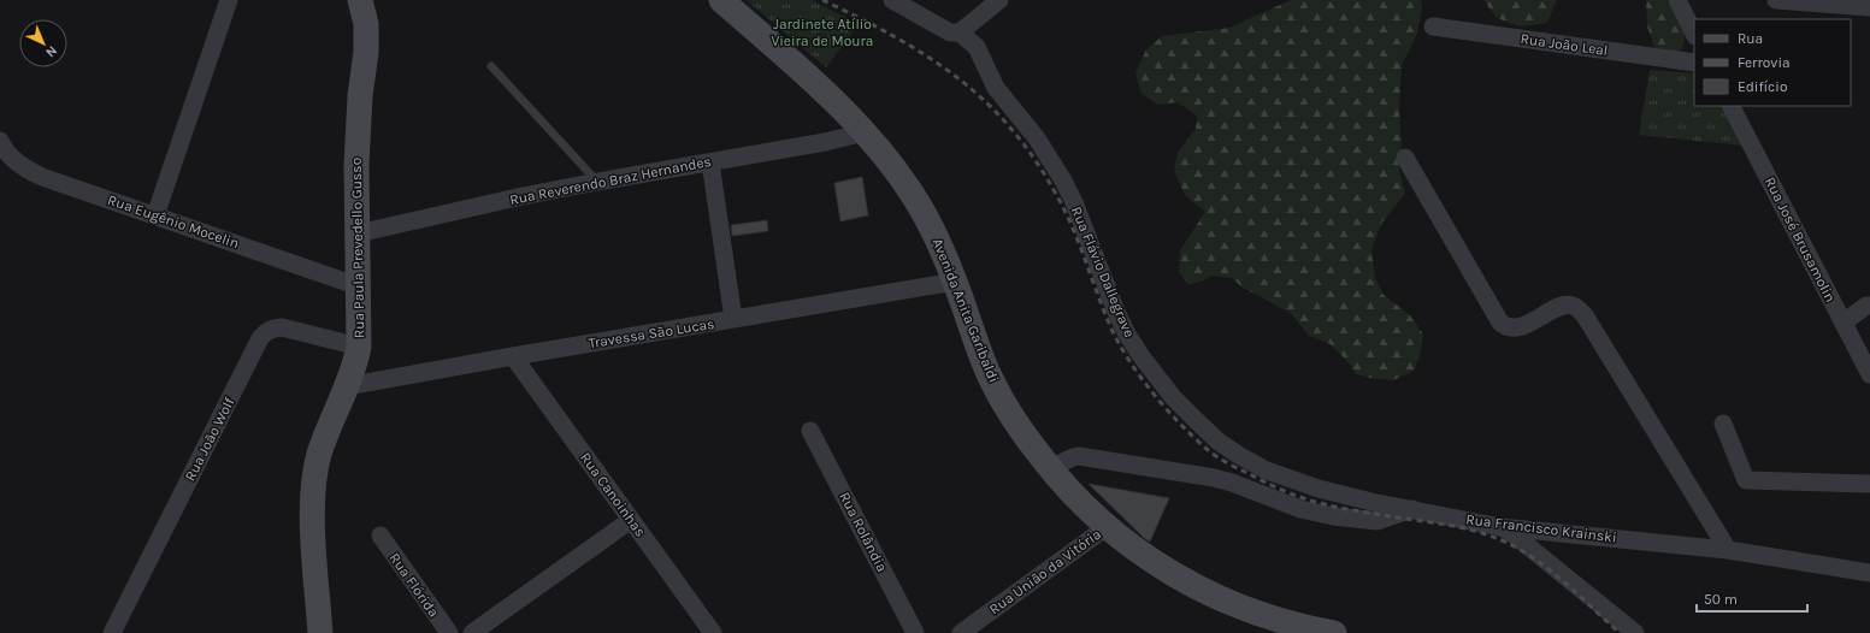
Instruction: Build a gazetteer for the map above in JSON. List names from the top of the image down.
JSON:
{
  "streets": {
    "main road": ["Rua Paula Prevedello Gusso", "Avenida Anita Garibaldi"],
    "street": [
      "Rua João Leal",
      "Rua Reverendo Braz Hernandes",
      "Rua Eugênio Mocelin",
      "Rua José Brusamolin",
      "Rua Flávio Dallegrave",
      "Travessa São Lucas",
      "Rua João Wolf",
      "Rua Canoinhas",
      "Rua Francisco Krainski",
      "Rua Rolândia",
      "Rua União da Vitória",
      "Rua Flórida"
    ]
  },
  "crossings": [
    ["Rua Reverendo Braz Hernandes", "Rua Paula Prevedello Gusso"],
    ["Rua Reverendo Braz Hernandes", "Avenida Anita Garibaldi"],
    ["Rua Eugênio Mocelin", "Rua Paula Prevedello Gusso"],
    ["Rua Paula Prevedello Gusso", "Travessa São Lucas"],
    ["Rua Paula Prevedello Gusso", "Rua João Wolf"],
    ["Rua Flávio Dallegrave", "Rua Francisco Krainski"],
    ["Avenida Anita Garibaldi", "Travessa São Lucas"],
    ["Avenida Anita Garibaldi", "Rua União da Vitória"],
    ["Travessa São Lucas", "Rua Canoinhas"]
  ],
  "parks": ["Jardinete Atílio Vieira de Moura"],
  "legend": ["Rua", "Ferrovia", "Edifício"],
  "scale_bar": "50 m",
  "north": "bottom right"
}
